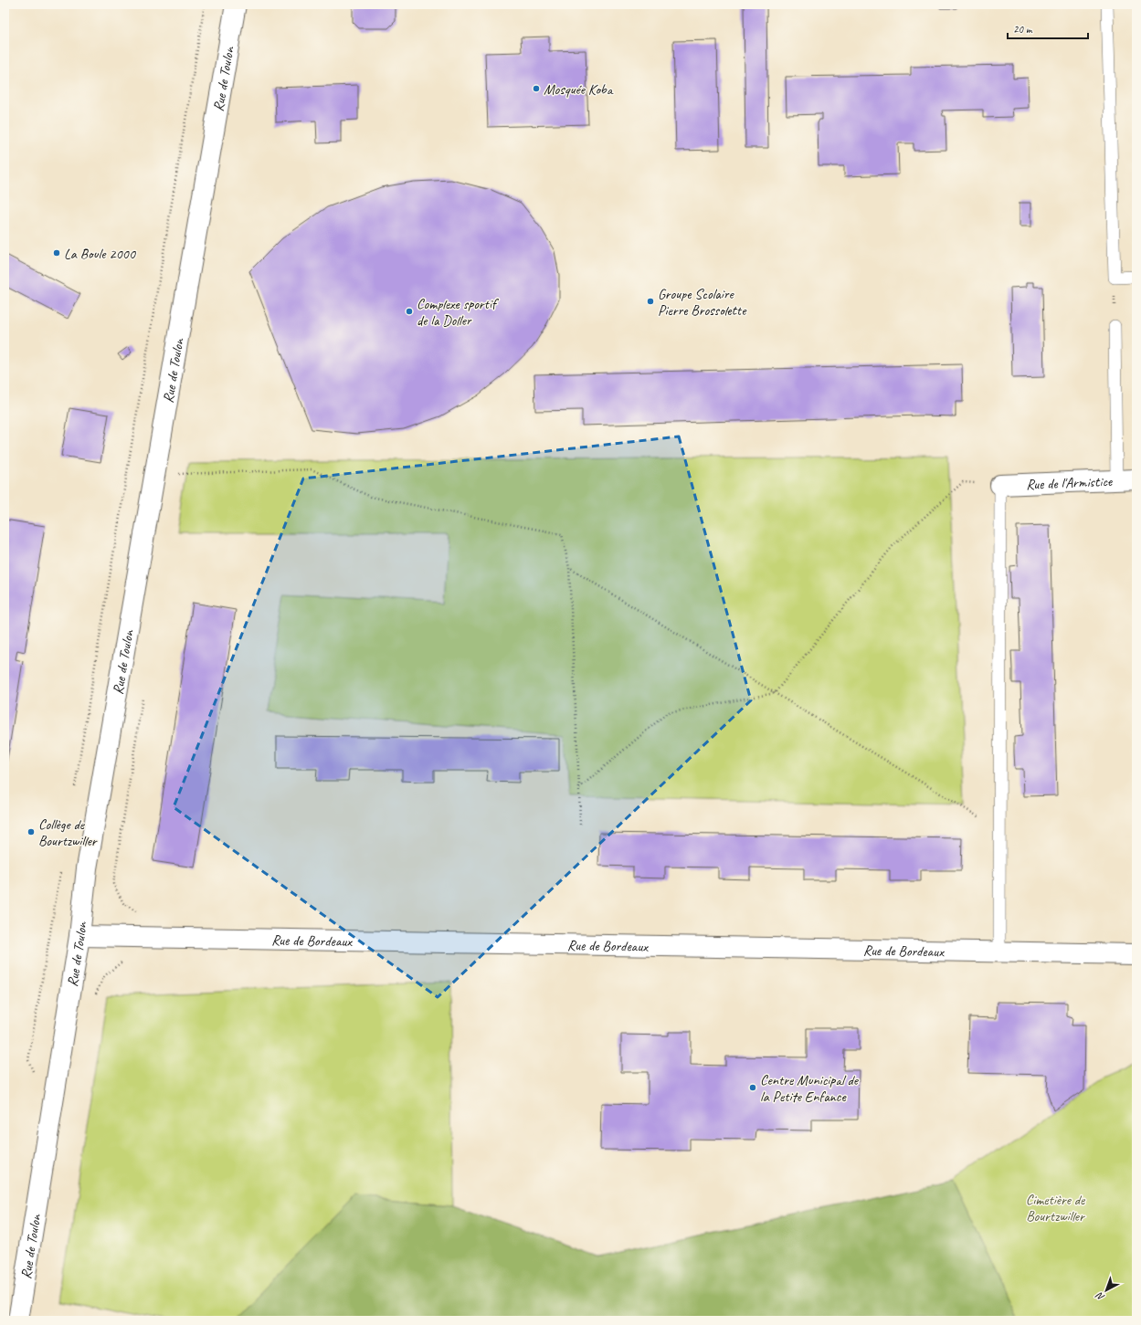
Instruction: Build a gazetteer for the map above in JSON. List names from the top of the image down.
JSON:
{
  "streets": {
    "street": ["Rue de Toulon", "Rue de l'Armistice", "Rue de Bordeaux"]
  },
  "crossings": [
    ["Rue de Toulon", "Rue de Bordeaux"]
  ],
  "parks": ["Cimetière de Bourtzwiller"],
  "places": [
    "Mosquée Koba",
    "La Boule 2000",
    "Groupe Scolaire Pierre Brossolette",
    "Complexe sportif de la Doller",
    "Collège de Bourtzwiller",
    "Centre Municipal de la Petite Enfance"
  ],
  "scale_bar": "20 m",
  "north": "bottom left"
}
